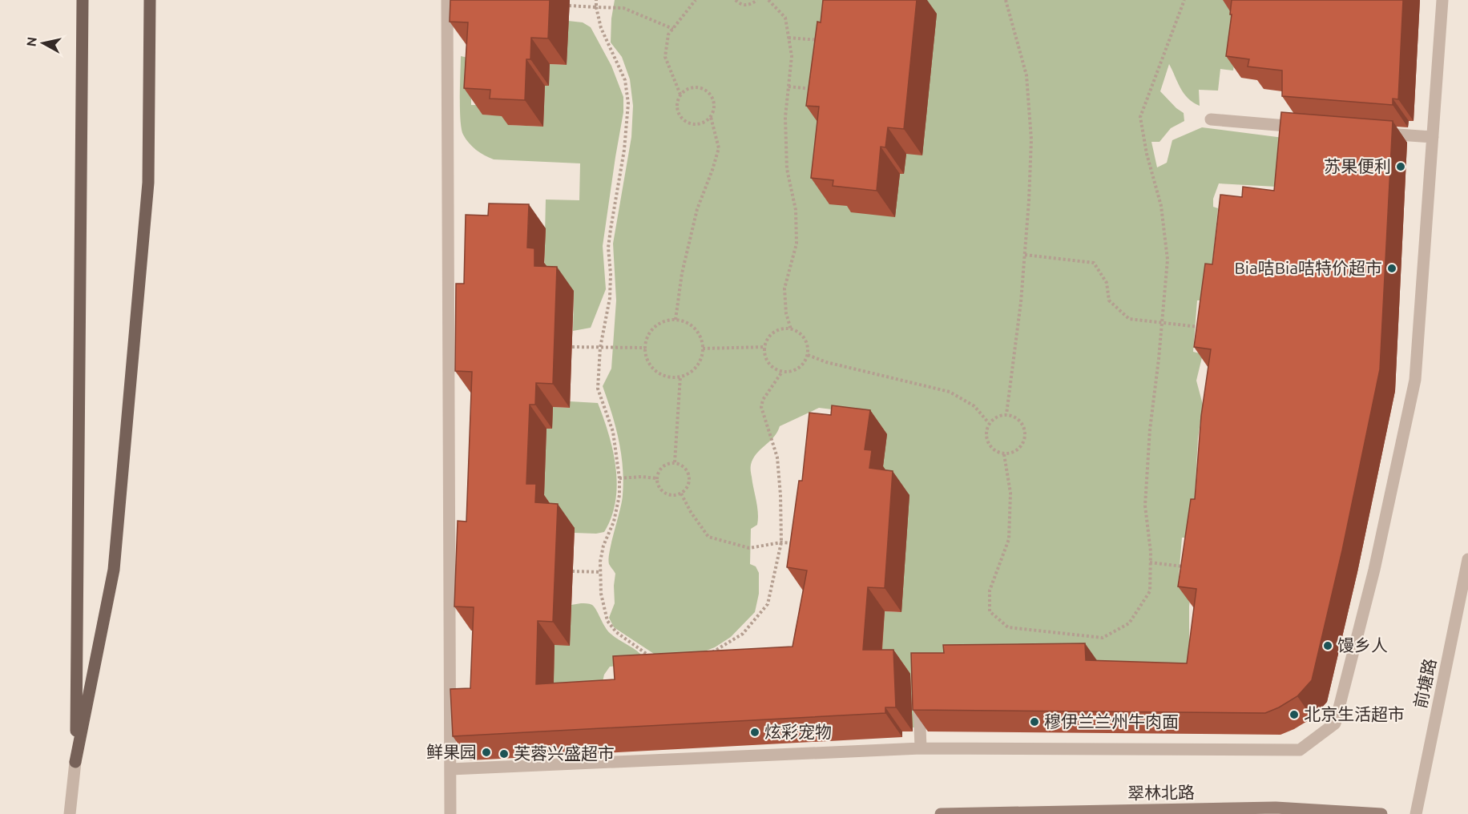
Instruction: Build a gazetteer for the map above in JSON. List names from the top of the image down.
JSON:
{
  "streets": {
    "main road": ["翠林北路"],
    "street": ["前塘路"]
  },
  "places": [
    "苏果便利",
    "Bia咭Bia咭特价超市",
    "馒乡人",
    "北京生活超市",
    "穆伊兰兰州牛肉面",
    "炫彩宠物",
    "鲜果园",
    "芙蓉兴盛超市"
  ],
  "north": "left"
}
